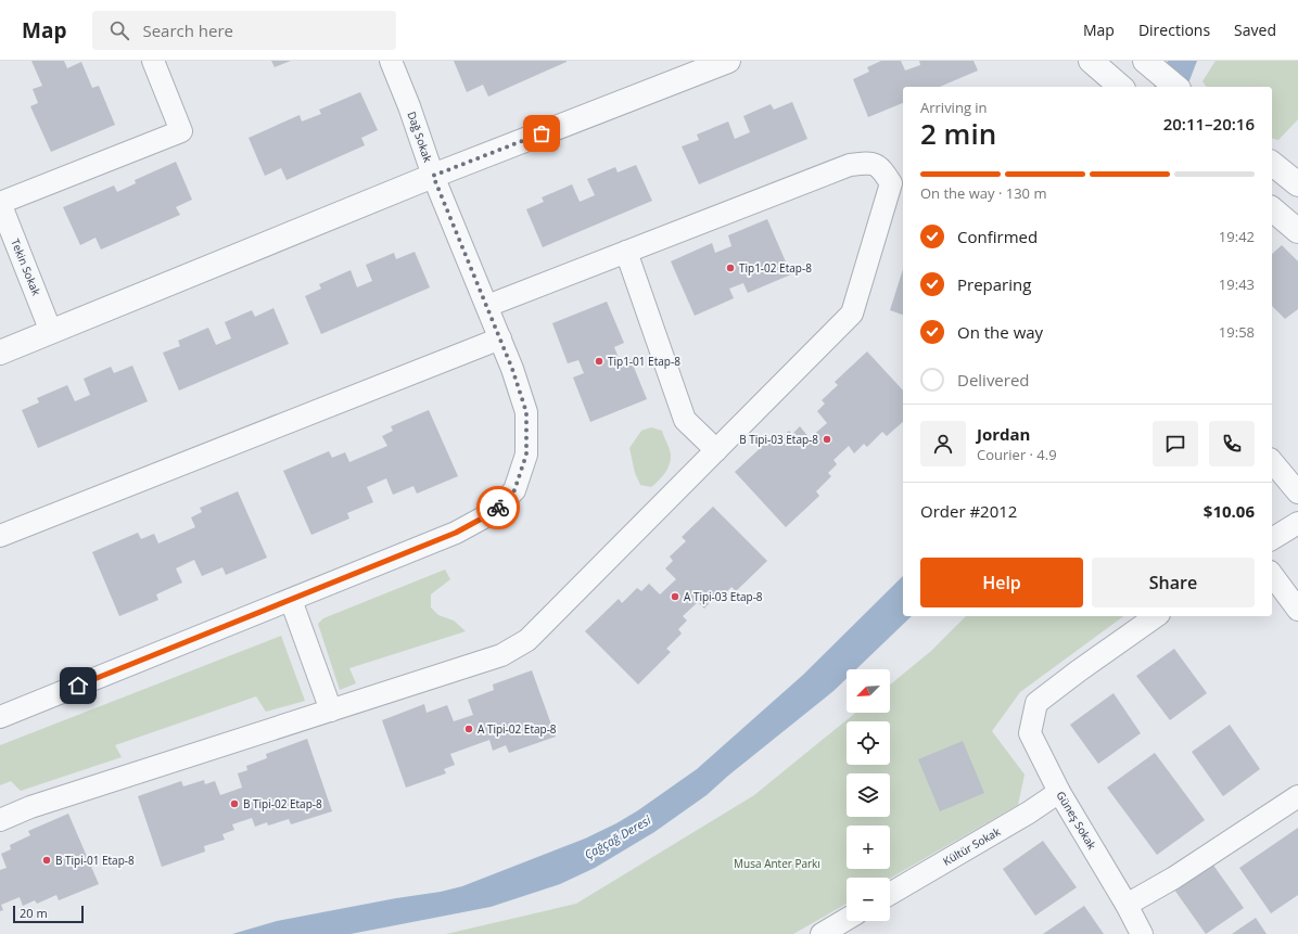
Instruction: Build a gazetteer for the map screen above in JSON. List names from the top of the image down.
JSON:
{
  "streets": {
    "street": [
      "Dağ Sokak",
      "Tekin Sokak",
      "Güneş Sokak",
      "Kültür Sokak"
    ]
  },
  "crossings": [
    ["Güneş Sokak", "Kültür Sokak"]
  ],
  "water": ["Çağçağ Deresi"],
  "parks": ["Musa Anter Parkı"],
  "places": [
    "Tip1-02 Etap-8",
    "Tip1-01 Etap-8",
    "B Tipi-03 Etap-8",
    "A Tipi-03 Etap-8",
    "A Tipi-02 Etap-8",
    "B Tipi-02 Etap-8",
    "B Tipi-01 Etap-8"
  ],
  "scale_bar": "20 m",
  "north": "bottom left",
  "page": {
    "header": "Map",
    "search": "Search here",
    "nav": ["Map", "Directions", "Saved"],
    "heading": ["2 min", "Arriving in", "20:11–20:16"],
    "panel": [
      "Jordan",
      "Courier · 4.9",
      "Order #2012",
      "$10.06"
    ],
    "bar": "On the way · 130 m",
    "list": [
      ["Confirmed", "19:42"],
      ["Preparing", "19:43"],
      ["On the way", "19:58"],
      "Delivered"
    ],
    "buttons": ["Help", "Share"],
    "map_buttons": ["+", "−"],
    "scale": "20 m"
  }
}
